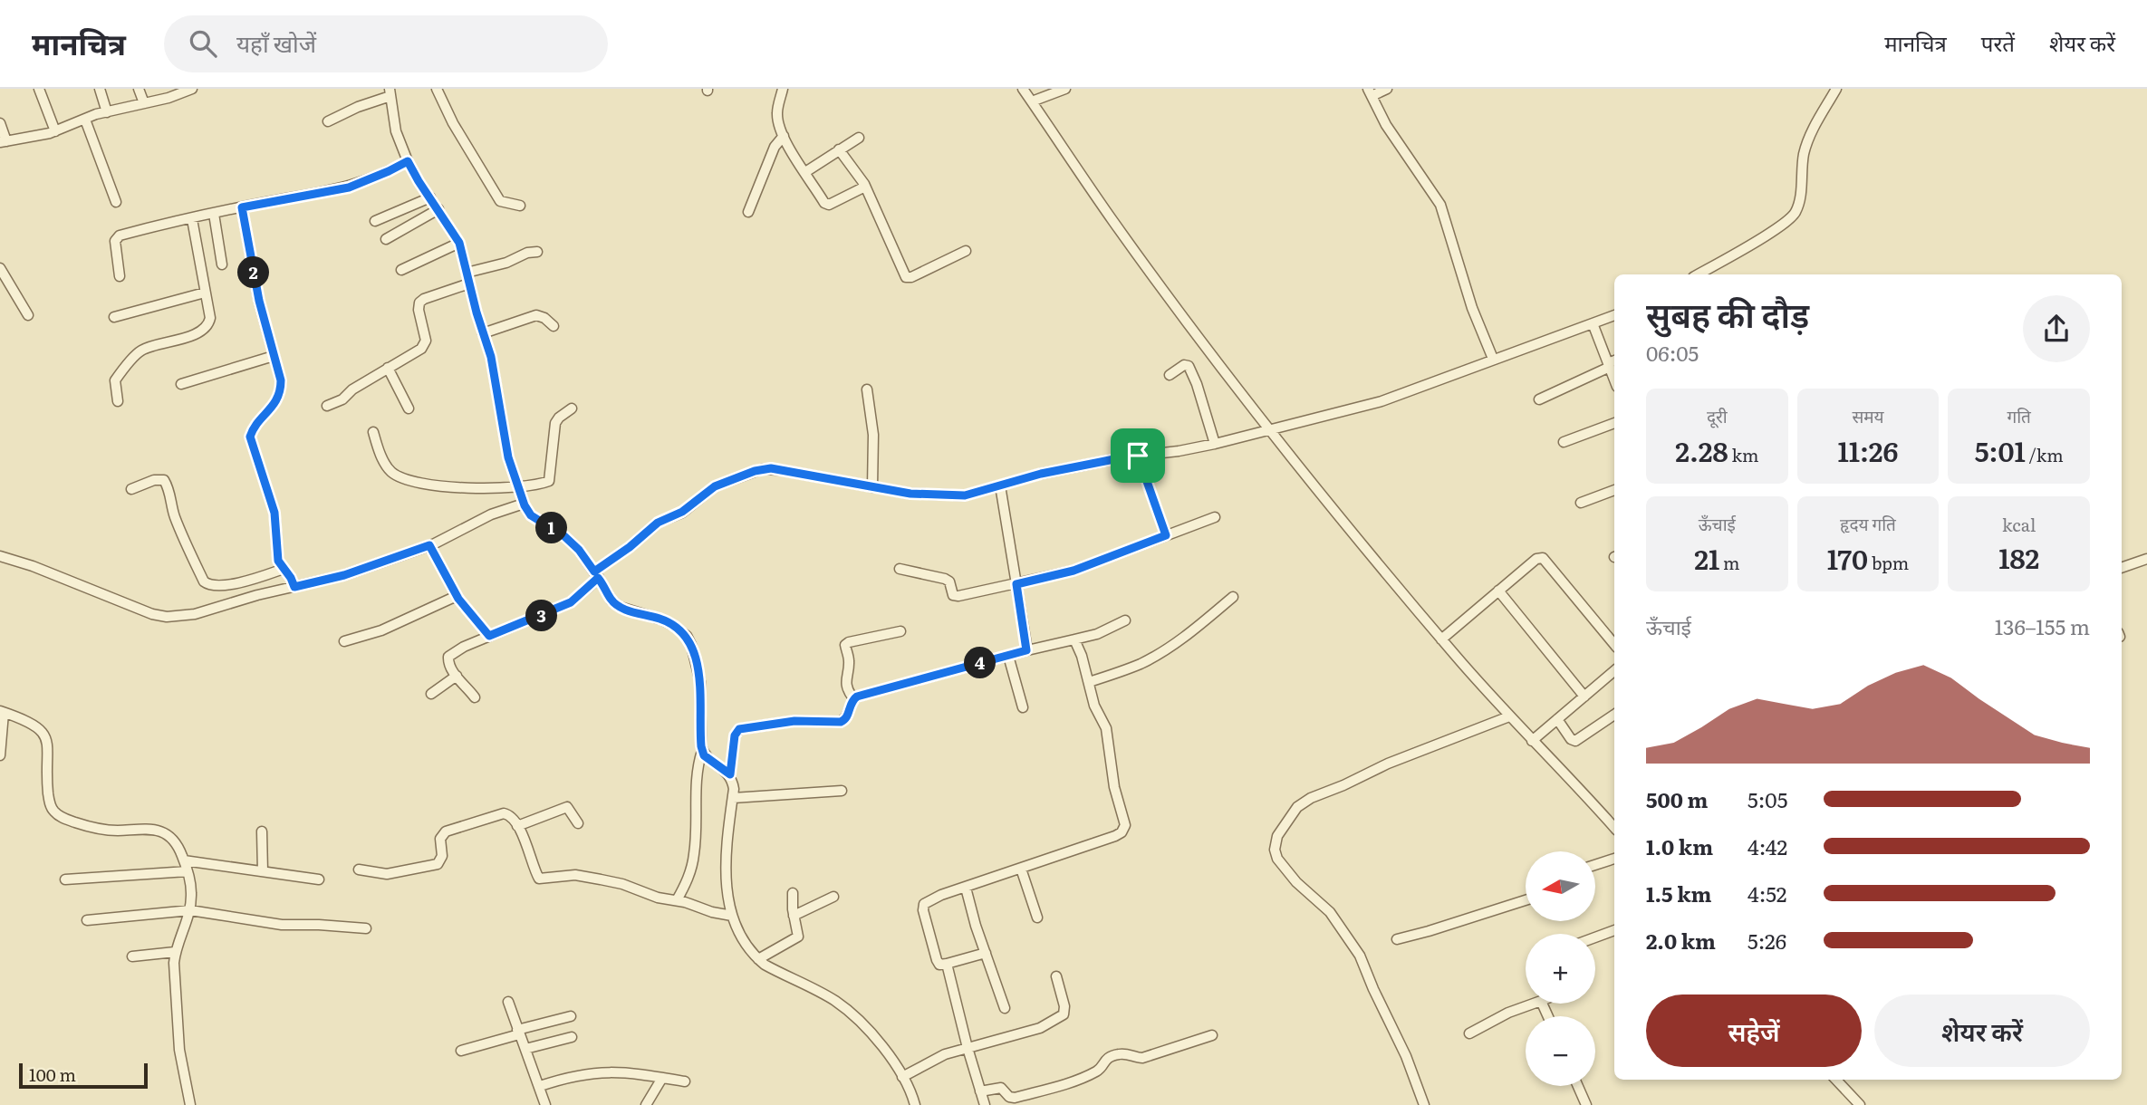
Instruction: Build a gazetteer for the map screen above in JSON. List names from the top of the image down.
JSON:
{
  "scale_bar": "100 m",
  "north": "left",
  "page": {
    "header": "मानचित्र",
    "search": "यहाँ खोजें",
    "nav": ["मानचित्र", "परतें", "शेयर करें"],
    "pins": [
      "2",
      "1",
      "3",
      "4"
    ],
    "heading": ["सुबह की दौड़", "06:05"],
    "stats": [
      ["दूरी", "2.28 km"],
      ["समय", "11:26"],
      ["गति", "5:01 /km"],
      ["ऊँचाई", "21 m"],
      ["हृदय गति", "170 bpm"],
      ["kcal", "182"]
    ],
    "chart": ["ऊँचाई", "136–155 m"],
    "list": [
      {
        "name": "500 m",
        "note": "5:05"
      },
      {
        "name": "1.0 km",
        "note": "4:42"
      },
      {
        "name": "1.5 km",
        "note": "4:52"
      },
      {
        "name": "2.0 km",
        "note": "5:26"
      }
    ],
    "map_buttons": ["+", "−"],
    "buttons": ["सहेजें", "शेयर करें"],
    "scale": "100 m"
  }
}
